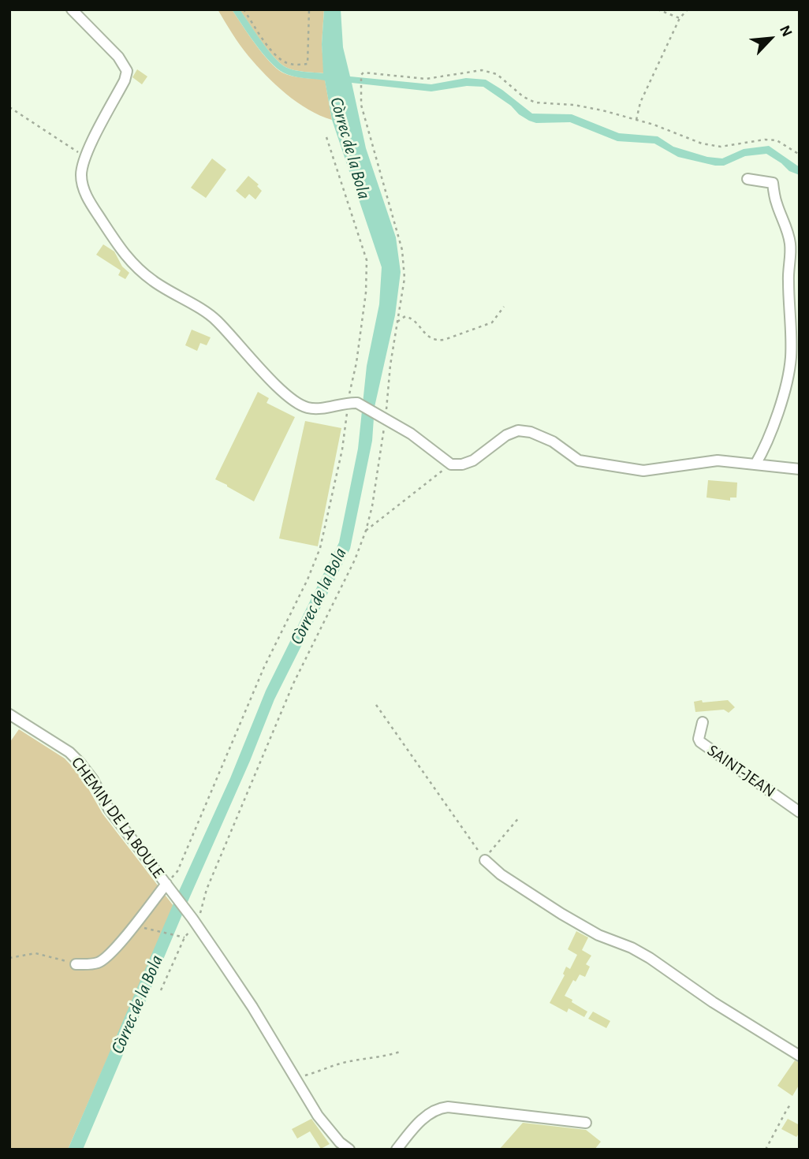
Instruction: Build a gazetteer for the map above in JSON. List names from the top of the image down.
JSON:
{
  "streets": {
    "street": ["SAINT-JEAN", "CHEMIN DE LA BOULE"]
  },
  "water": ["Còrrec de la Bola"],
  "north": "top right"
}
